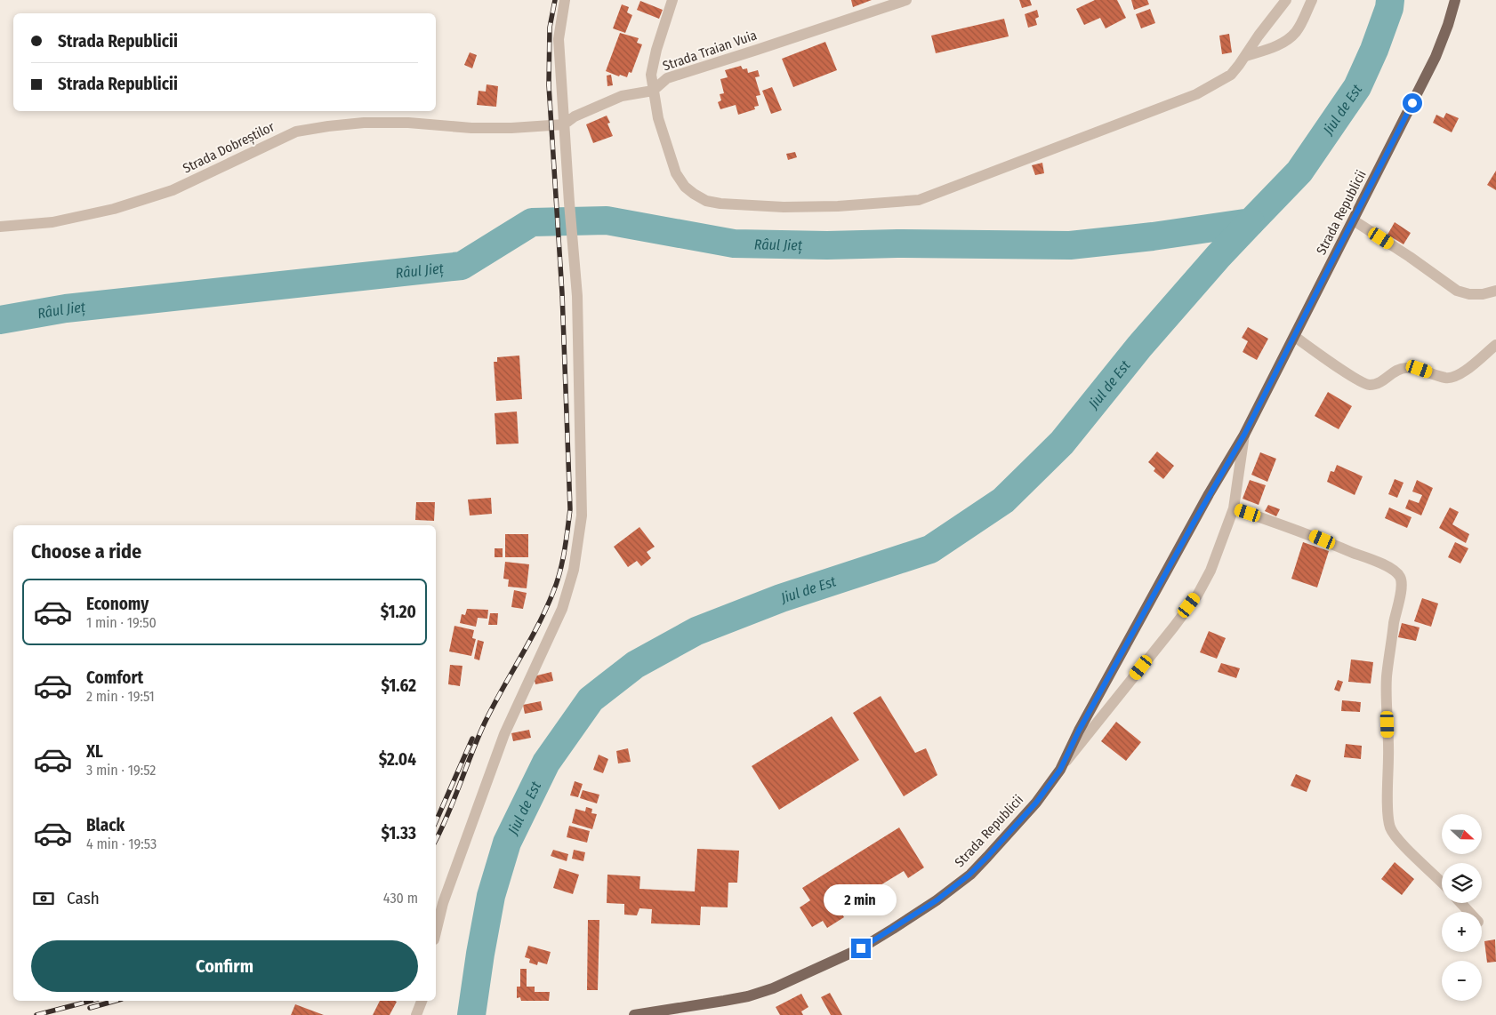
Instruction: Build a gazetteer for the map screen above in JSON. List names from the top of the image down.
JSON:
{
  "streets": {
    "main road": ["Strada Republicii"],
    "street": ["Strada Traian Vuia", "Strada Dobreștilor"]
  },
  "crossings": [
    ["Strada Traian Vuia", "Strada Dobreștilor"]
  ],
  "water": ["Jiul de Est", "Râul Jieț"],
  "north": "right",
  "page": {
    "banner": ["Strada Republicii", "Strada Republicii"],
    "heading": "Choose a ride",
    "list": [
      {
        "name": "Economy",
        "note": "1 min · 19:50",
        "value": "$1.20"
      },
      {
        "name": "Comfort",
        "note": "2 min · 19:51",
        "value": "$1.62"
      },
      {
        "name": "XL",
        "note": "3 min · 19:52",
        "value": "$2.04"
      },
      {
        "name": "Black",
        "note": "4 min · 19:53",
        "value": "$1.33"
      }
    ],
    "map_buttons": ["+", "−"],
    "pay": ["Cash", "430 m"],
    "bubble": "2 min",
    "buttons": "Confirm"
  }
}
